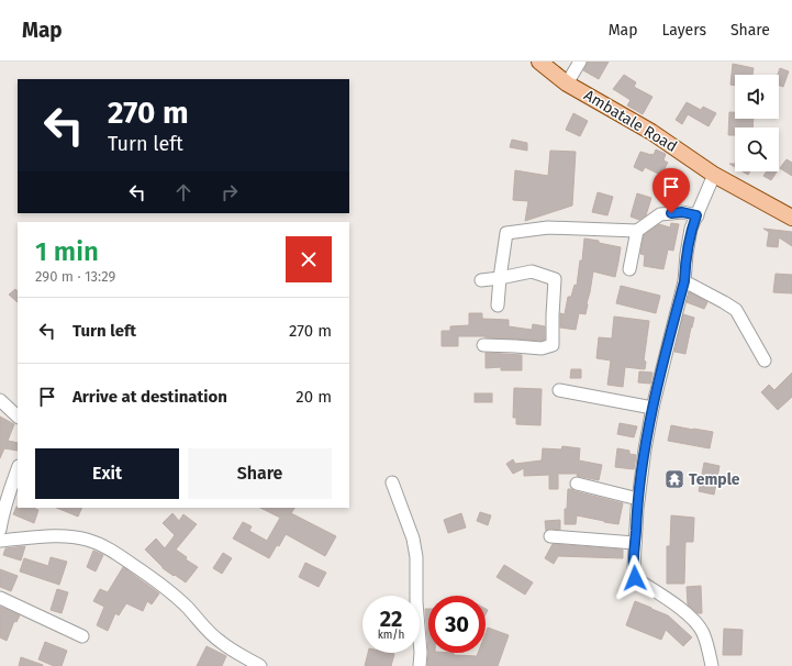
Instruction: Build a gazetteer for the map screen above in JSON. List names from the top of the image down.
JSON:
{
  "streets": {
    "main road": ["Ambatale Road"]
  },
  "places": {
    "temple": ["Temple"]
  },
  "page": {
    "header": "Map",
    "nav": ["Map", "Layers", "Share"],
    "turn": ["270 m", "Turn left"],
    "heading": ["1 min", "290 m · 13:29"],
    "list": [
      {
        "name": "Turn left",
        "value": "270 m"
      },
      {
        "name": "Arrive at destination",
        "value": "20 m"
      }
    ],
    "buttons": ["Exit", "Share"],
    "speed": "22 km/h",
    "limit": "30"
  }
}
